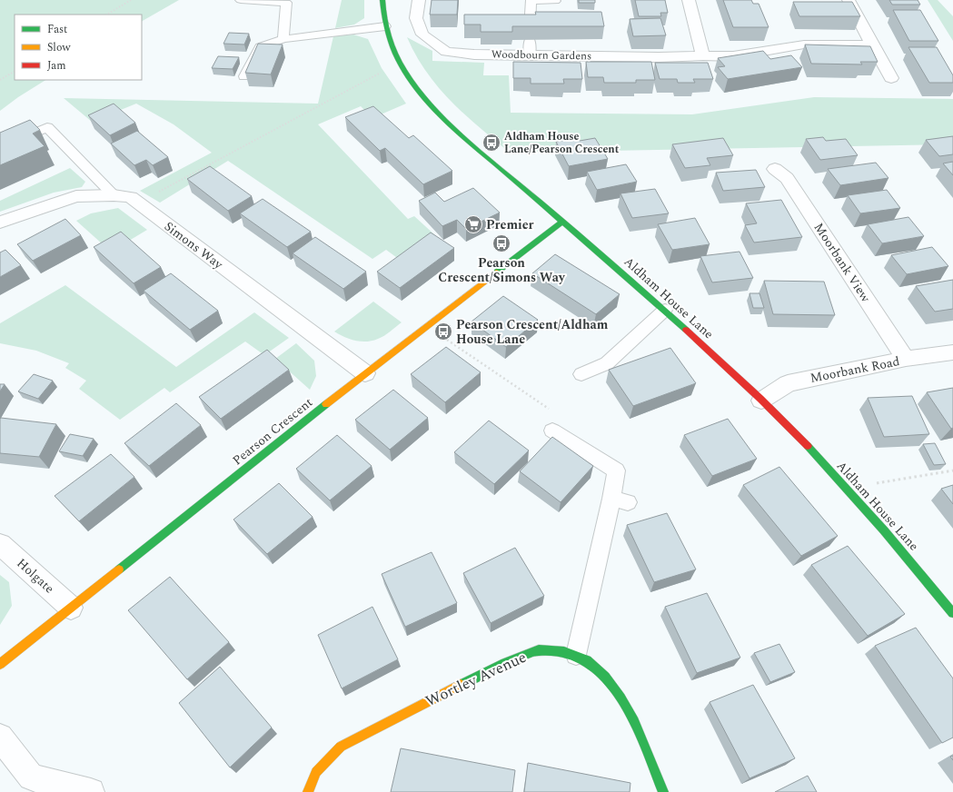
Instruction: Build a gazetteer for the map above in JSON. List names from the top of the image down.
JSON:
{
  "streets": {
    "street": [
      "Woodbourn Gardens",
      "Simons Way",
      "Moorbank View",
      "Aldham House Lane",
      "Moorbank Road",
      "Pearson Crescent",
      "Holgate",
      "Wortley Avenue"
    ]
  },
  "crossings": [
    ["Simons Way", "Pearson Crescent"],
    ["Moorbank View", "Moorbank Road"],
    ["Aldham House Lane", "Moorbank Road"],
    ["Aldham House Lane", "Pearson Crescent"],
    ["Pearson Crescent", "Holgate"]
  ],
  "places": {
    "bus stop": ["Aldham House Lane/Pearson Crescent", "Pearson Crescent/Simons Way", "Pearson Crescent/Aldham House Lane"],
    "supermarket": ["Premier"]
  },
  "legend": ["Fast", "Slow", "Jam"]
}
